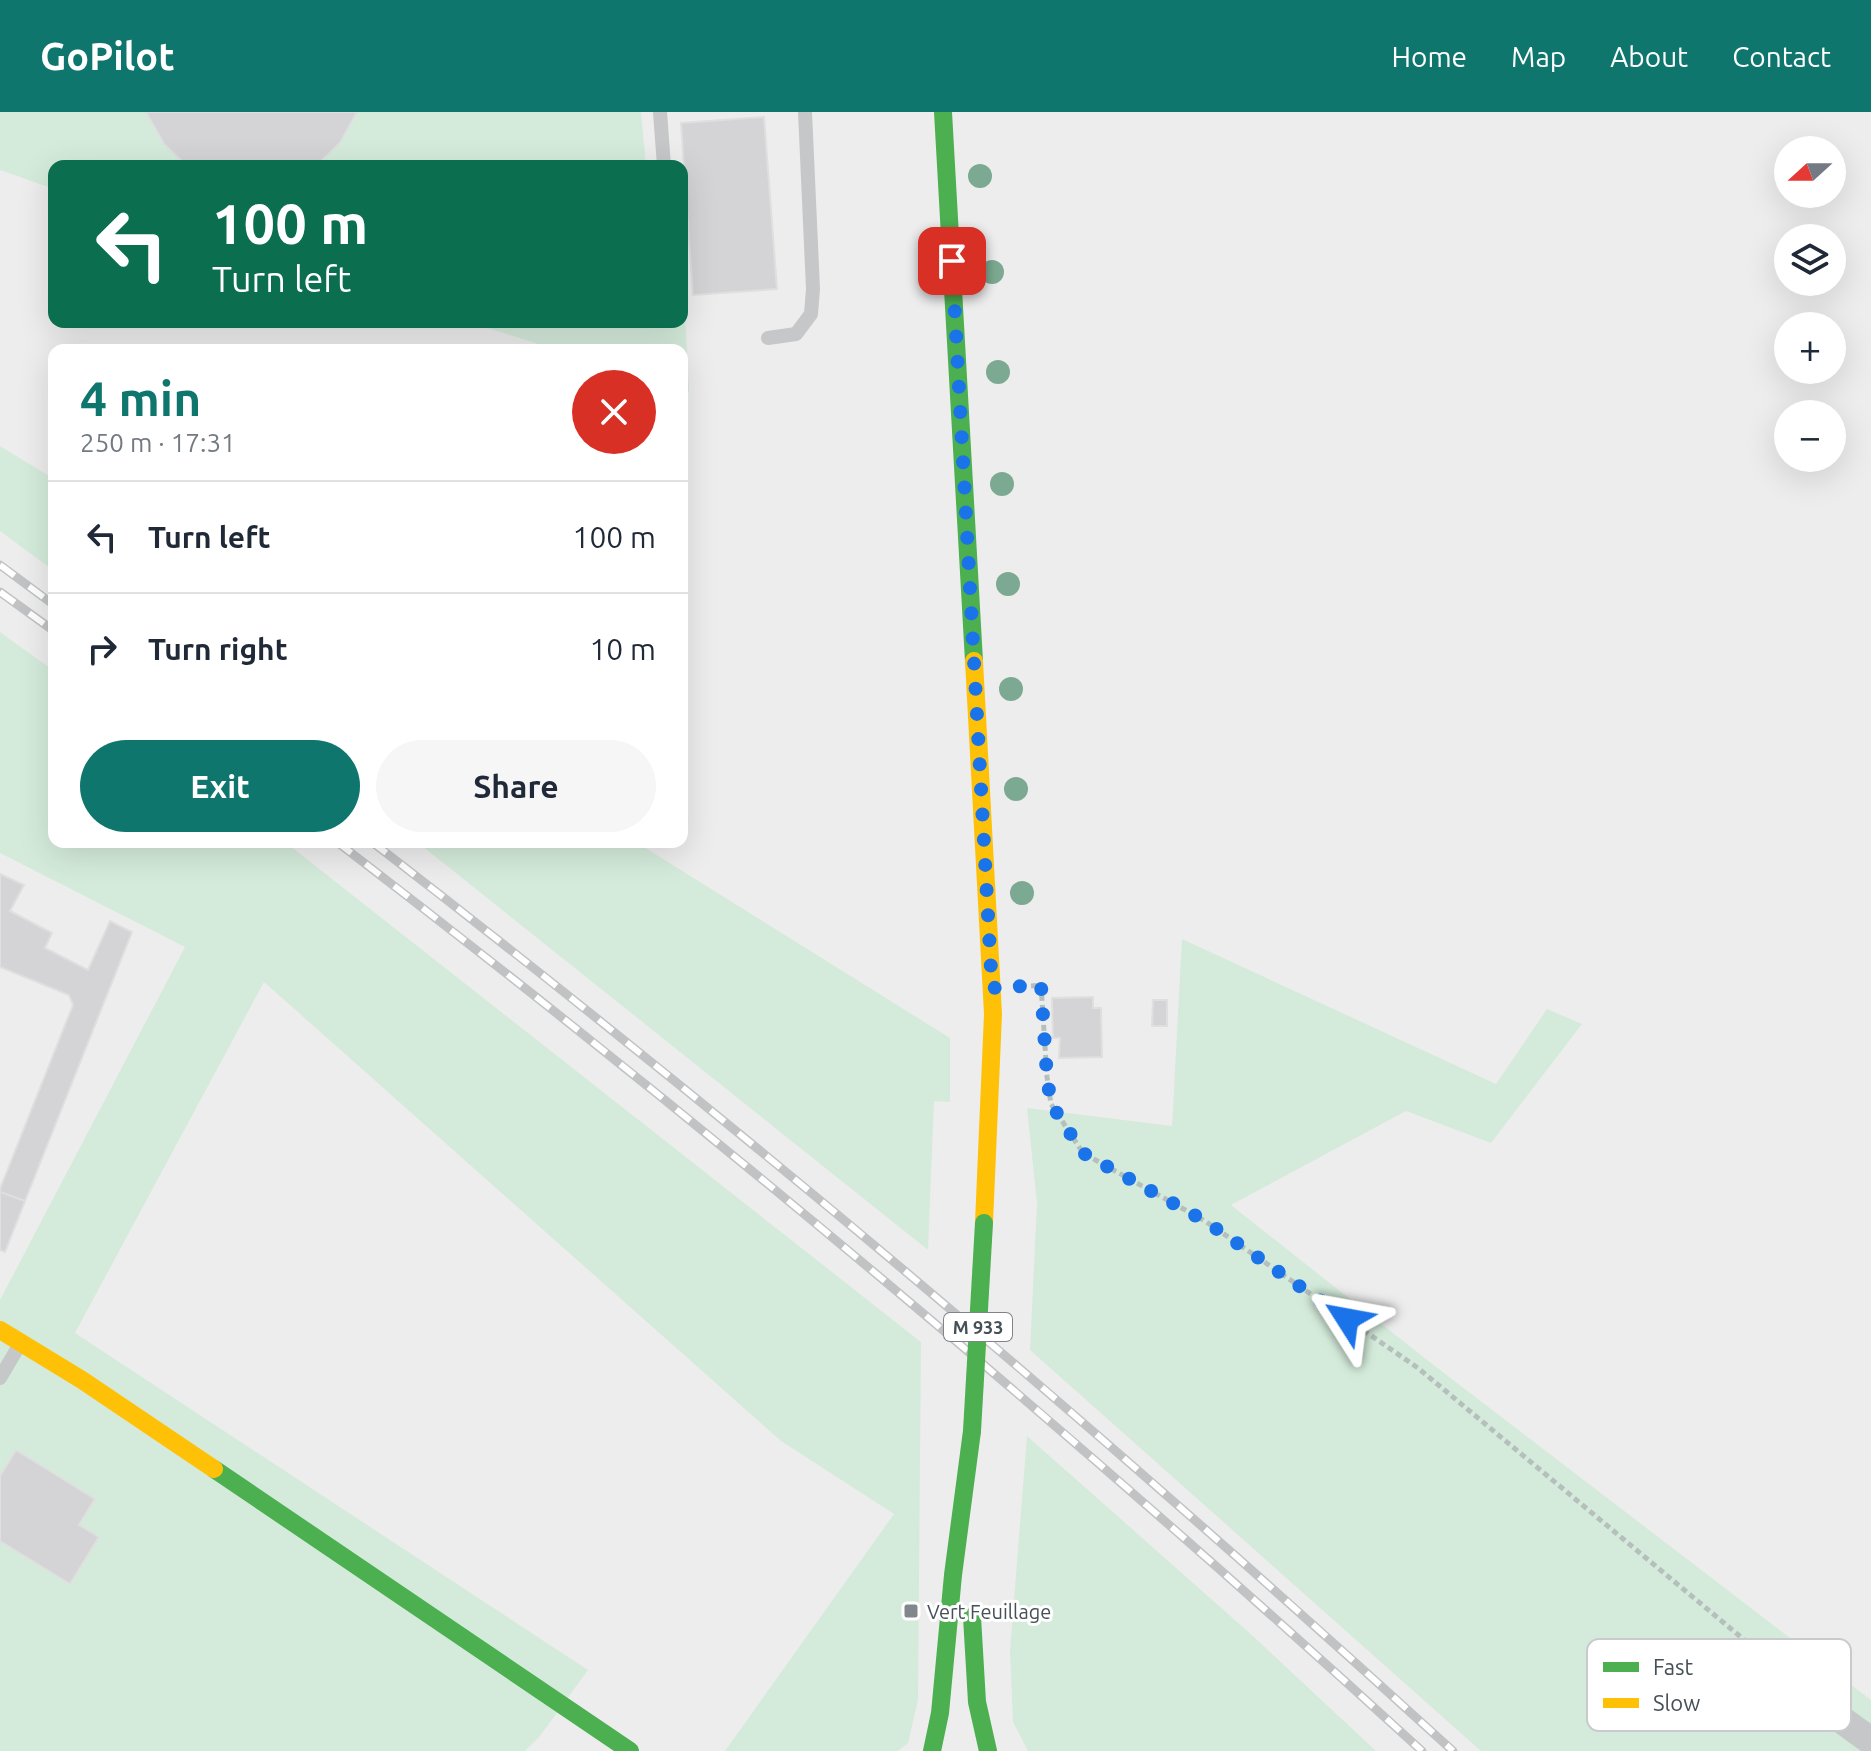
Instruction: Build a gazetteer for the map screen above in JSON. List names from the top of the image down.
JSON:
{
  "streets": {
    "main road": ["M 933"]
  },
  "places": {
    "transit": ["Vert Feuillage"]
  },
  "legend": ["Fast", "Slow"],
  "north": "left",
  "page": {
    "header": "GoPilot",
    "nav": [
      "Home",
      "Map",
      "About",
      "Contact"
    ],
    "map_buttons": ["+", "−"],
    "turn": ["100 m", "Turn left"],
    "heading": ["4 min", "250 m · 17:31"],
    "list": [
      {
        "name": "Turn left",
        "value": "100 m"
      },
      {
        "name": "Turn right",
        "value": "10 m"
      }
    ],
    "buttons": ["Exit", "Share"]
  }
}
